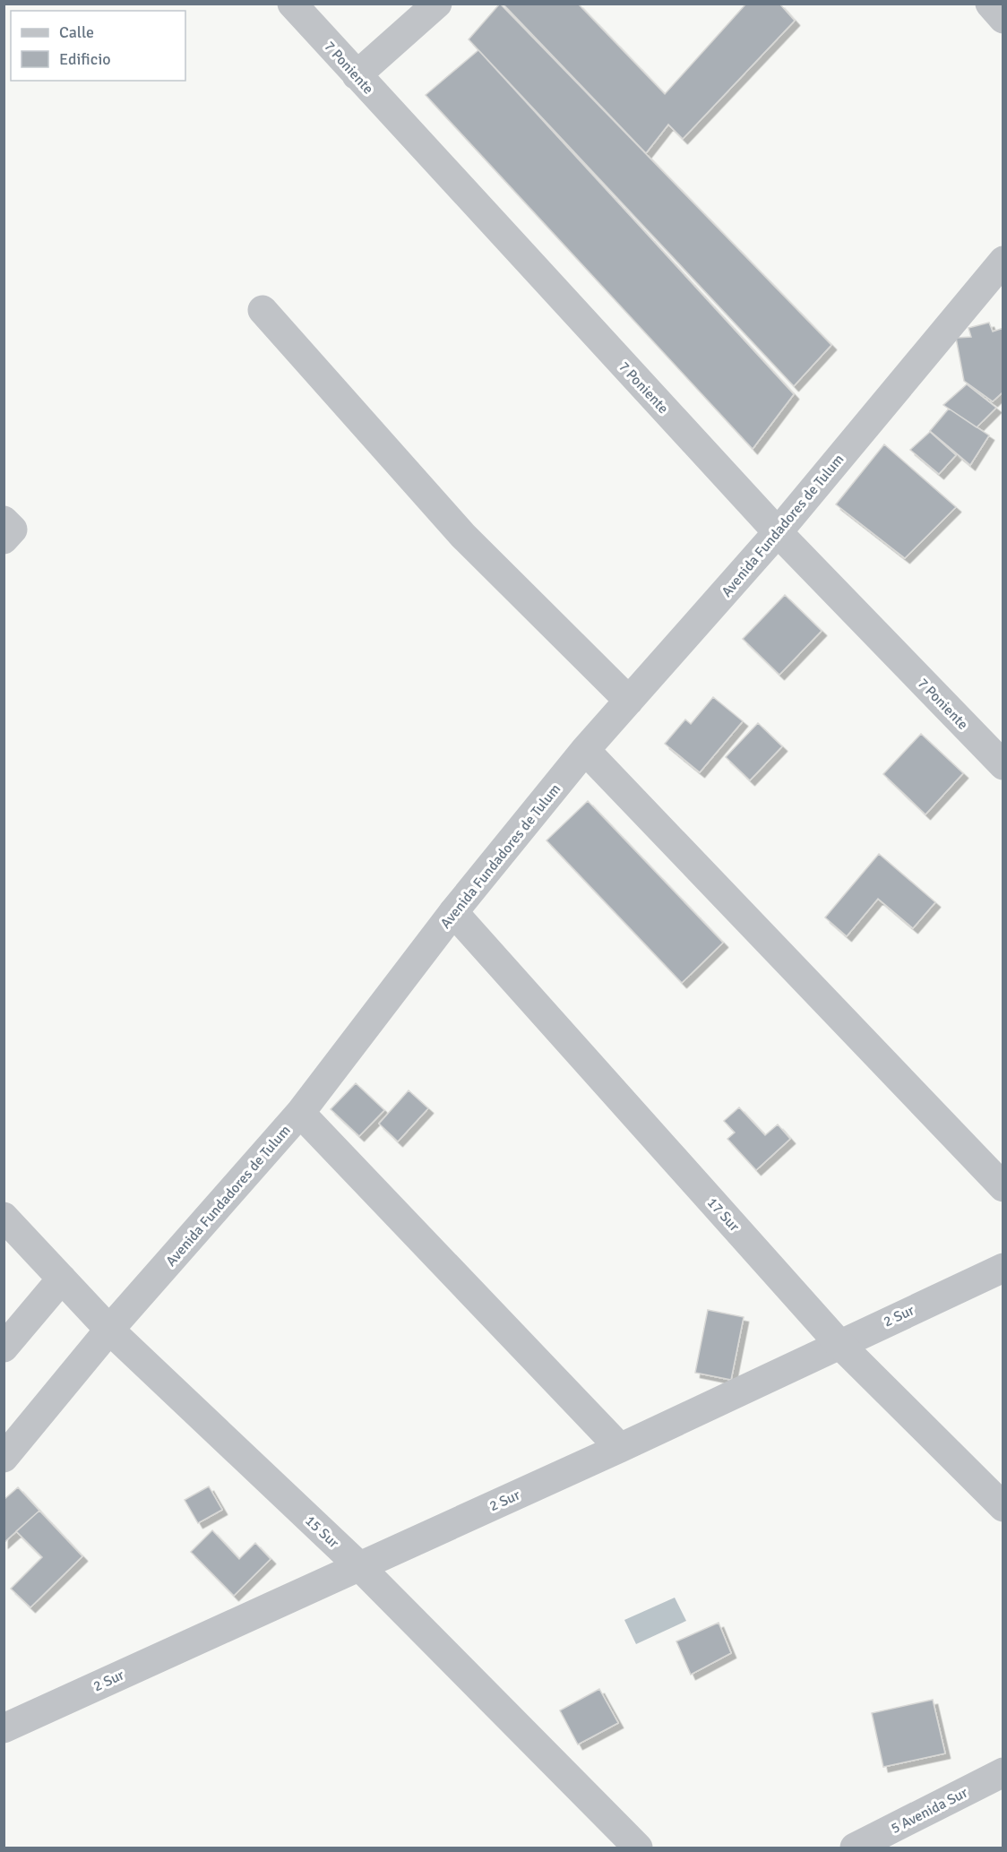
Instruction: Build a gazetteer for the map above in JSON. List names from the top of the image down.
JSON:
{
  "streets": {
    "street": [
      "7 Poniente",
      "Avenida Fundadores de Tulum",
      "17 Sur",
      "2 Sur",
      "15 Sur",
      "5 Avenida Sur"
    ]
  },
  "crossings": [
    ["7 Poniente", "Avenida Fundadores de Tulum"],
    ["Avenida Fundadores de Tulum", "17 Sur"],
    ["Avenida Fundadores de Tulum", "15 Sur"],
    ["17 Sur", "2 Sur"],
    ["2 Sur", "15 Sur"]
  ],
  "legend": ["Calle", "Edificio"]
}
